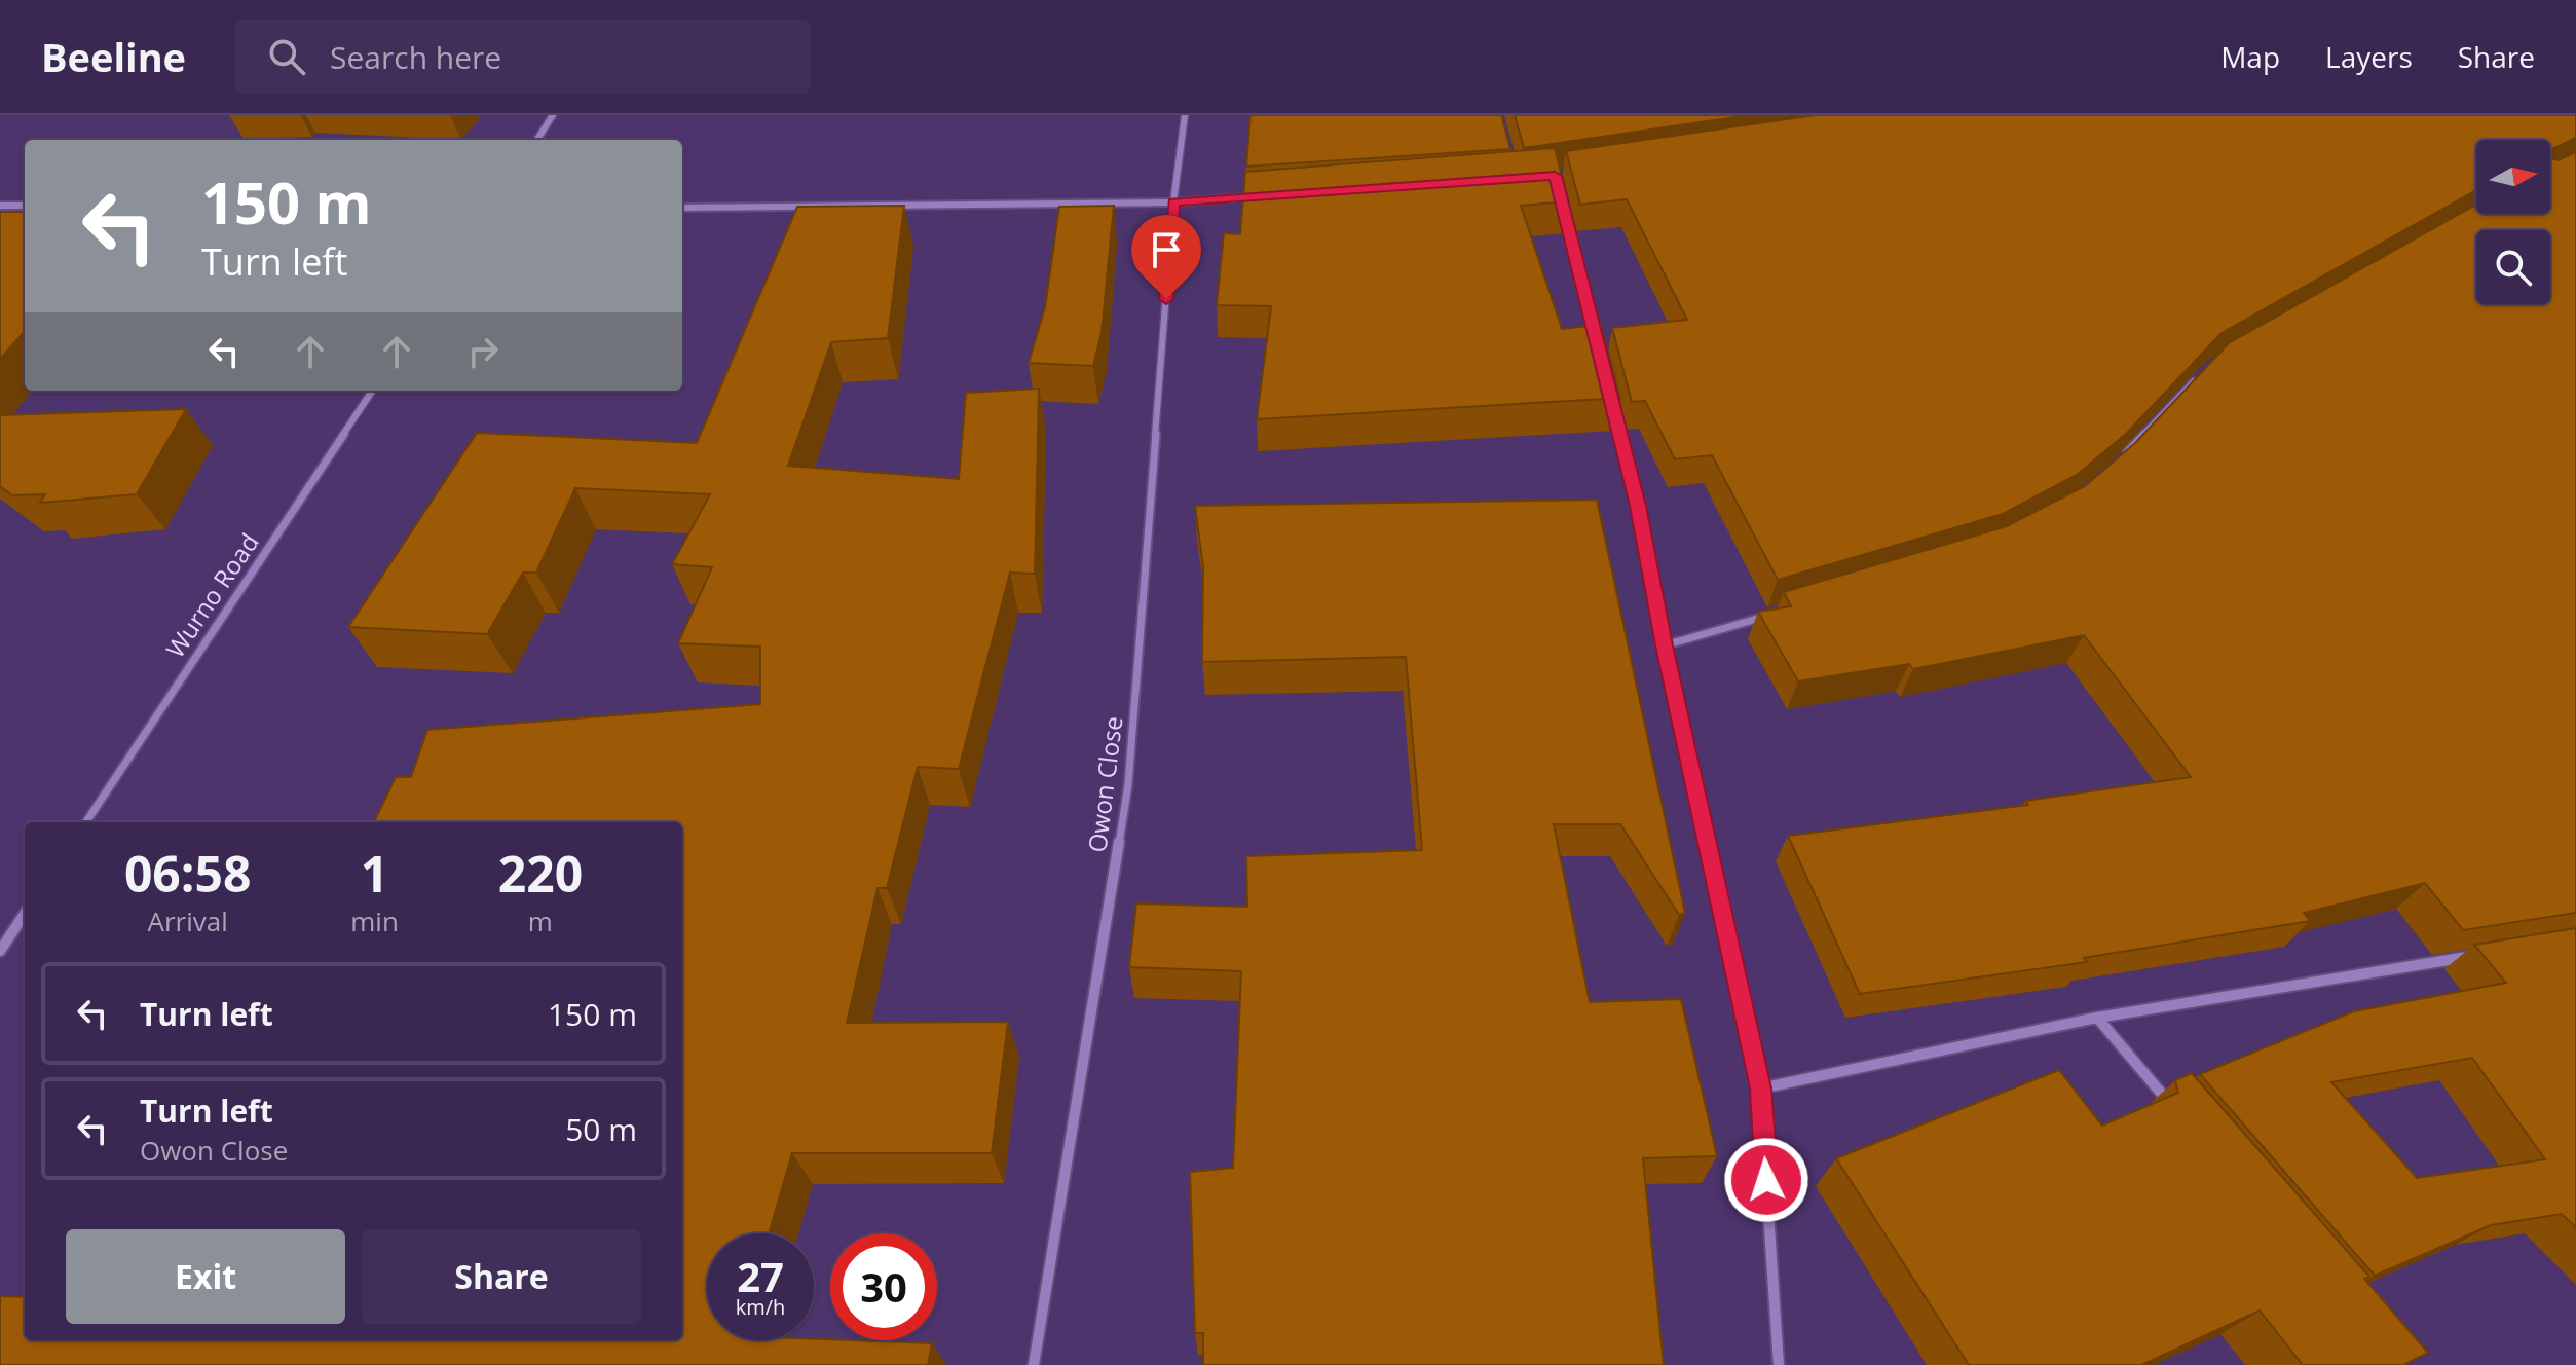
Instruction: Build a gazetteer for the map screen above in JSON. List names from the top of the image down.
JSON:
{
  "streets": {
    "street": ["Wurno Road", "Owon Close"]
  },
  "north": "right",
  "page": {
    "header": "Beeline",
    "search": "Search here",
    "nav": ["Map", "Layers", "Share"],
    "turn": ["150 m", "Turn left"],
    "eta": [
      "06:58",
      "Arrival",
      "1",
      "min",
      "220",
      "m"
    ],
    "list": [
      {
        "name": "Turn left",
        "value": "150 m"
      },
      {
        "name": "Turn left",
        "note": "Owon Close",
        "value": "50 m"
      }
    ],
    "buttons": ["Exit", "Share"],
    "speed": "27 km/h",
    "limit": "30"
  }
}
